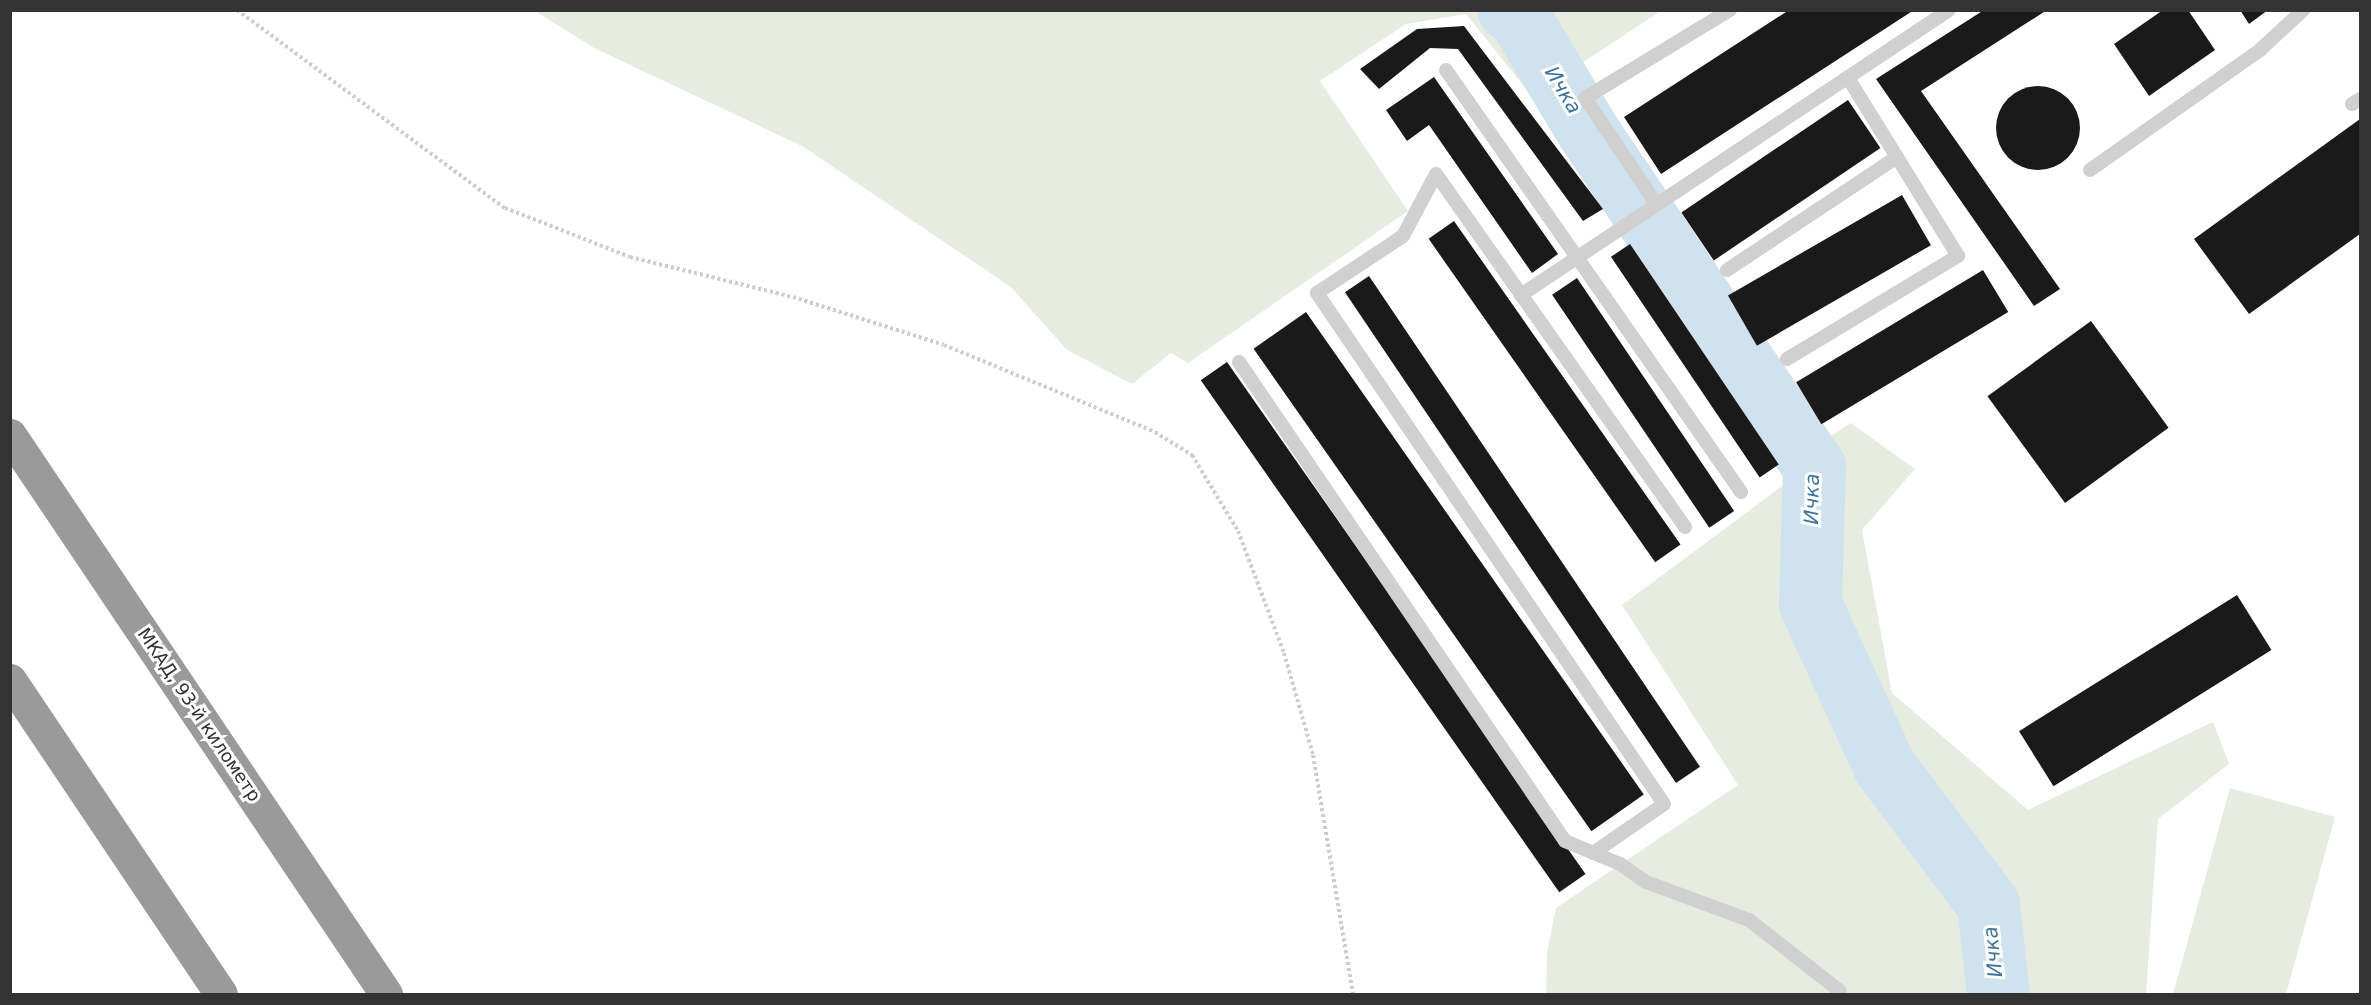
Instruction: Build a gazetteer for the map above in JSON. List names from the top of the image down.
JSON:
{
  "streets": {
    "highway": ["МКАД, 93-й километр"]
  },
  "water": ["Ичка"]
}
